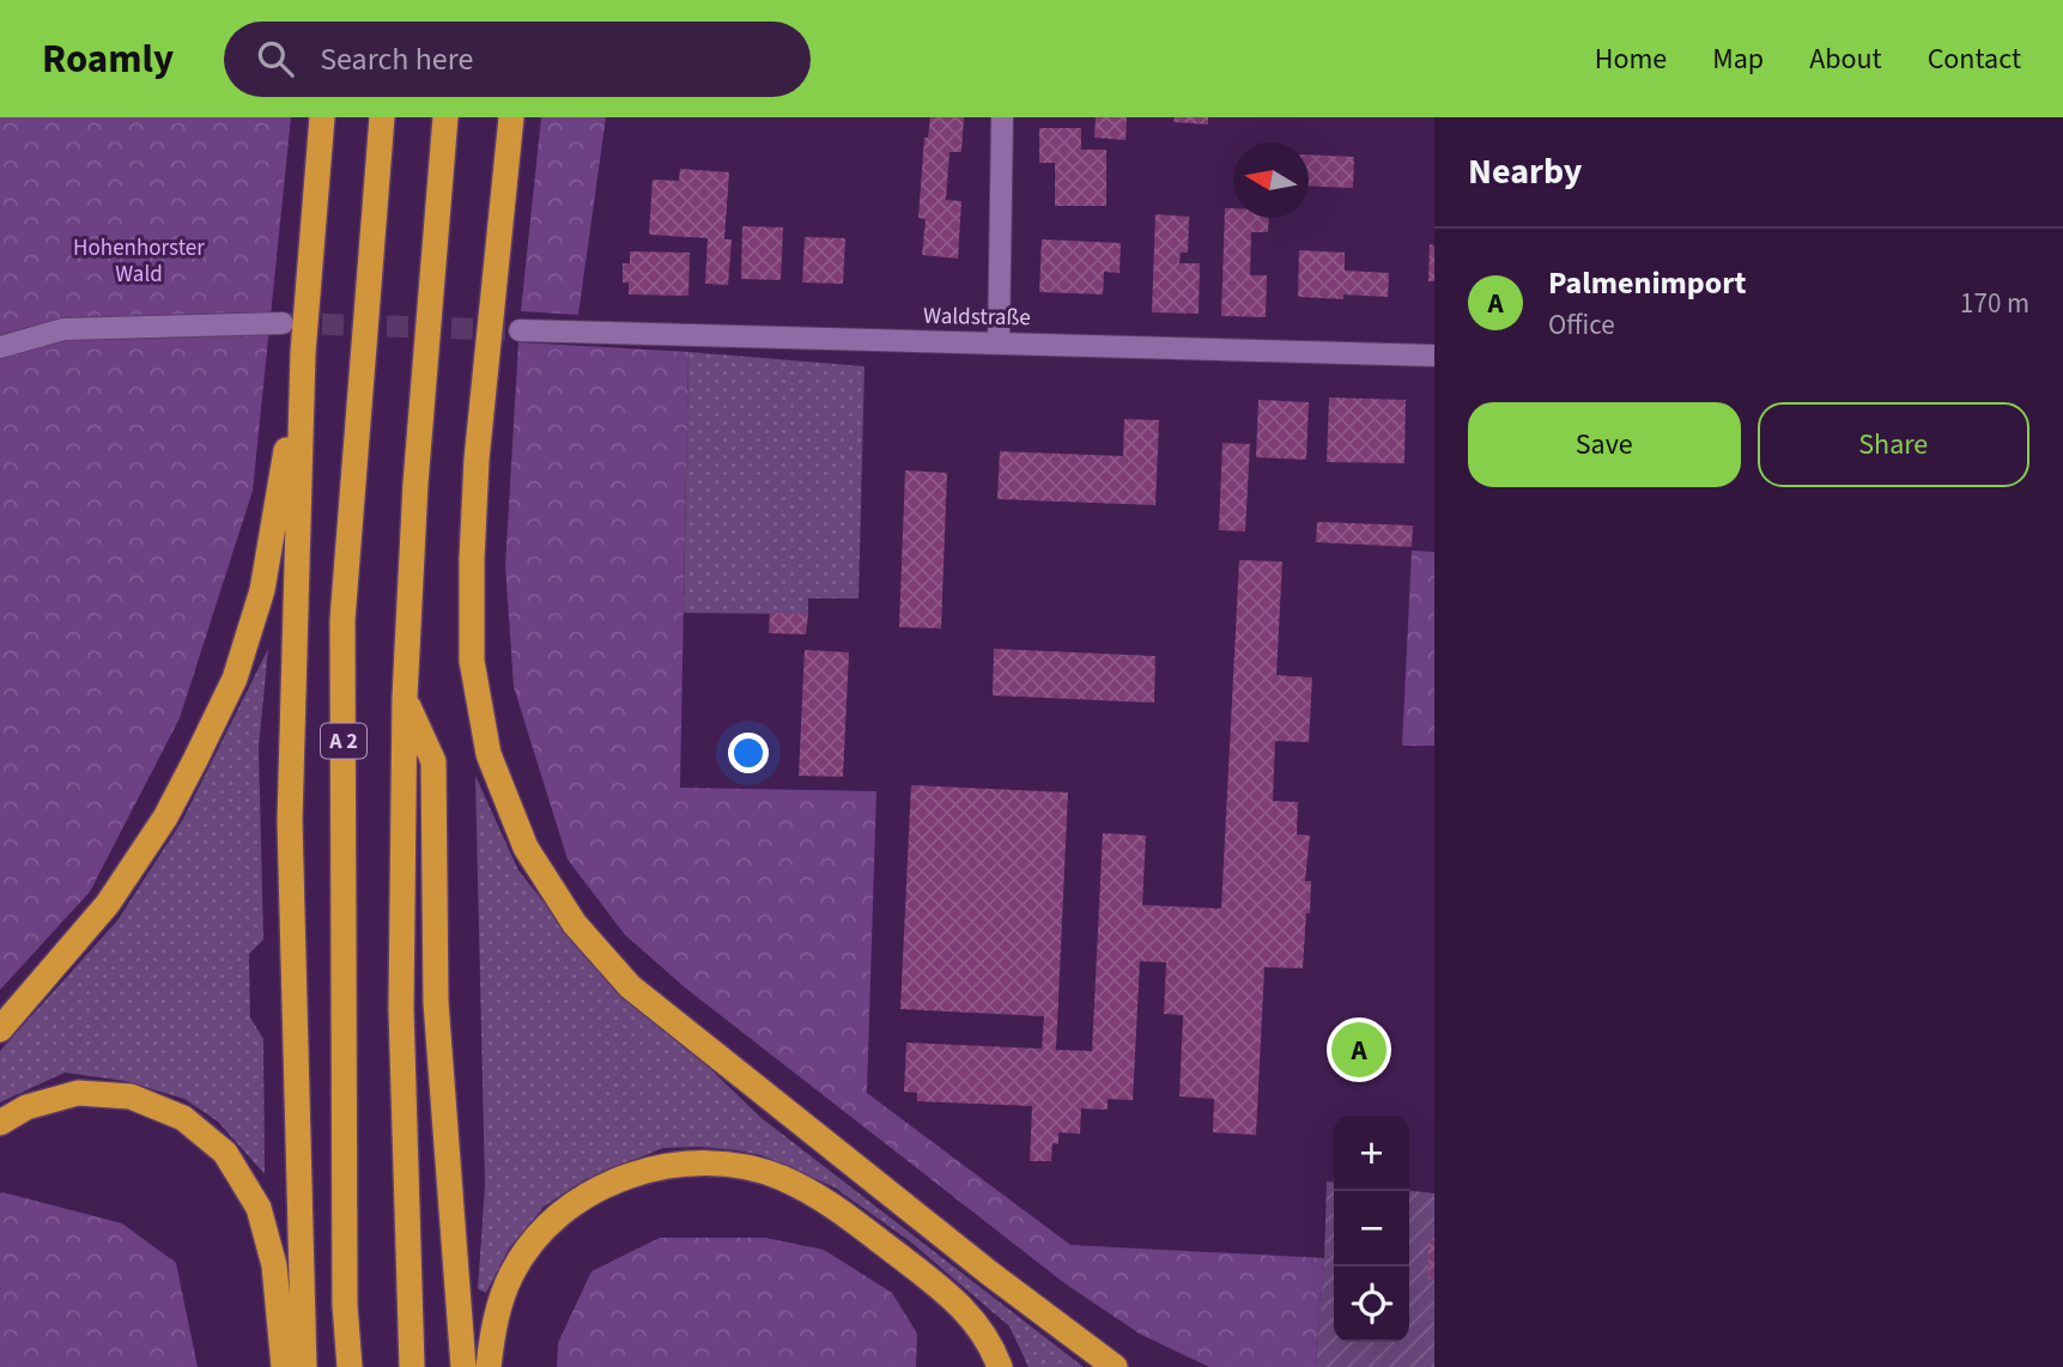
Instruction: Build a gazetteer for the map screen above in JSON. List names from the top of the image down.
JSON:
{
  "streets": {
    "highway": ["A 2"],
    "street": ["Waldstraße"]
  },
  "parks": ["Hohenhorster Wald"],
  "north": "left",
  "page": {
    "header": "Roamly",
    "search": "Search here",
    "nav": [
      "Home",
      "Map",
      "About",
      "Contact"
    ],
    "heading": "Nearby",
    "list": [
      {
        "mark": "A",
        "name": "Palmenimport",
        "note": "Office",
        "value": "170 m"
      }
    ],
    "buttons": ["Save", "Share"],
    "pins": "A",
    "map_buttons": ["+", "−"]
  }
}
